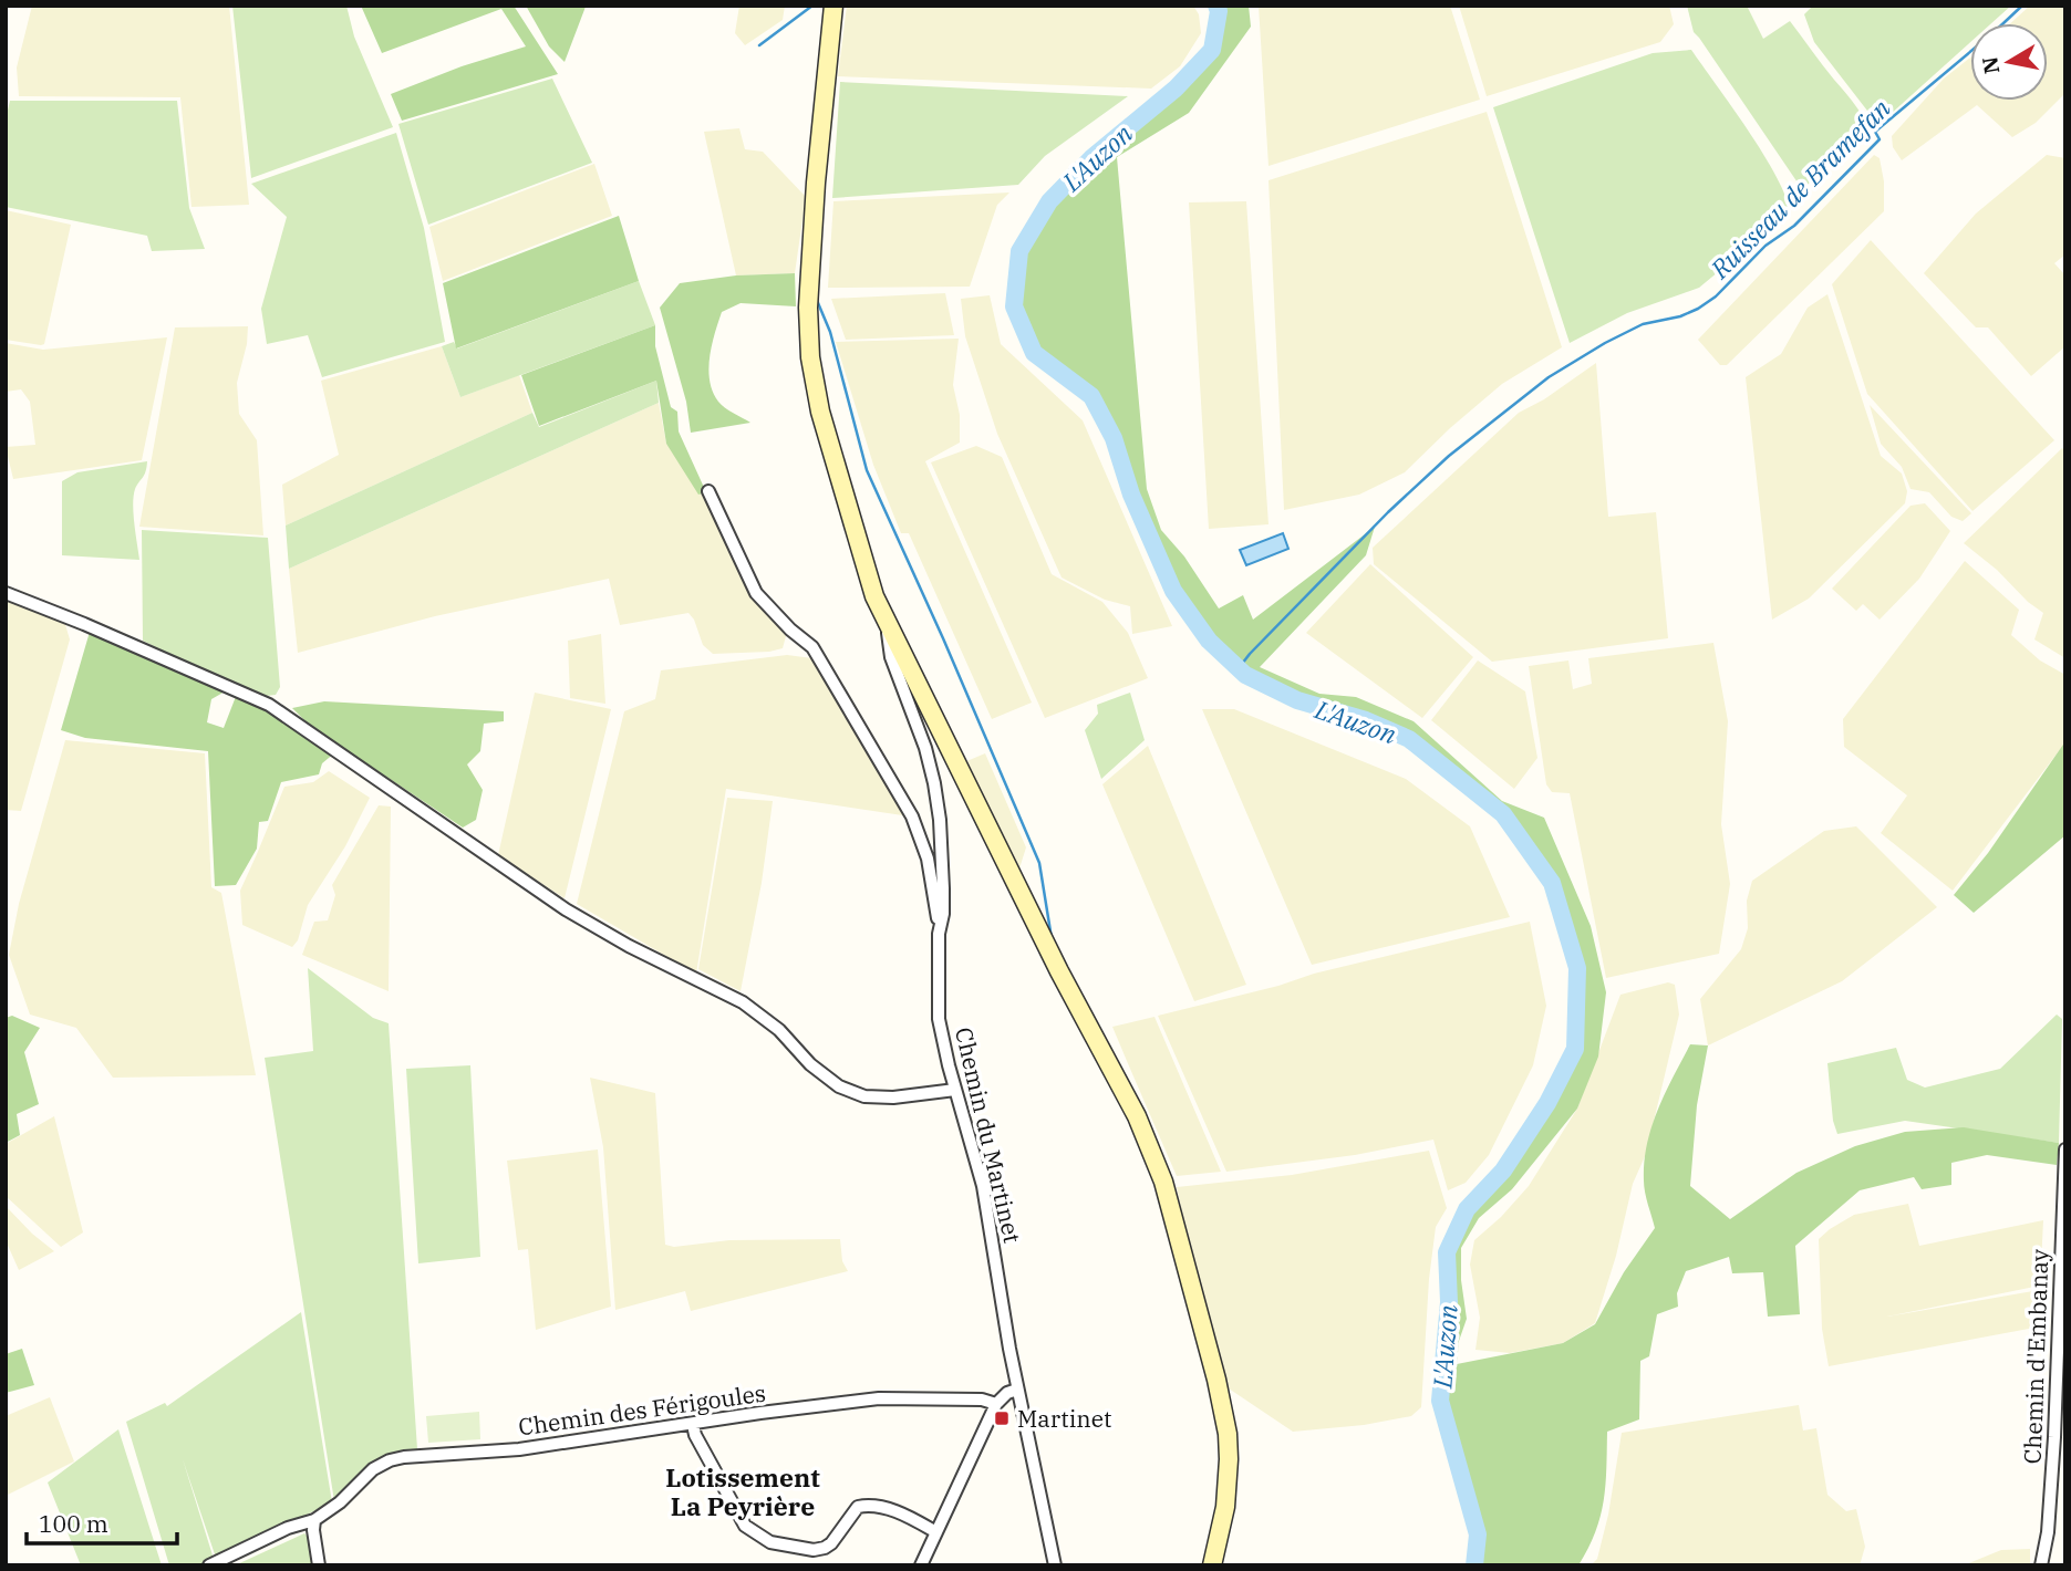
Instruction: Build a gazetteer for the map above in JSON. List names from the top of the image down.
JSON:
{
  "streets": {
    "street": ["Chemin du Martinet", "Chemin d'Embanay", "Chemin des Férigoules"]
  },
  "districts": ["Lotissement La Peyrière"],
  "water": ["L'Auzon", "Ruisseau de Bramefan"],
  "places": {
    "transit": ["Martinet"]
  },
  "scale_bar": "100 m",
  "north": "left"
}
